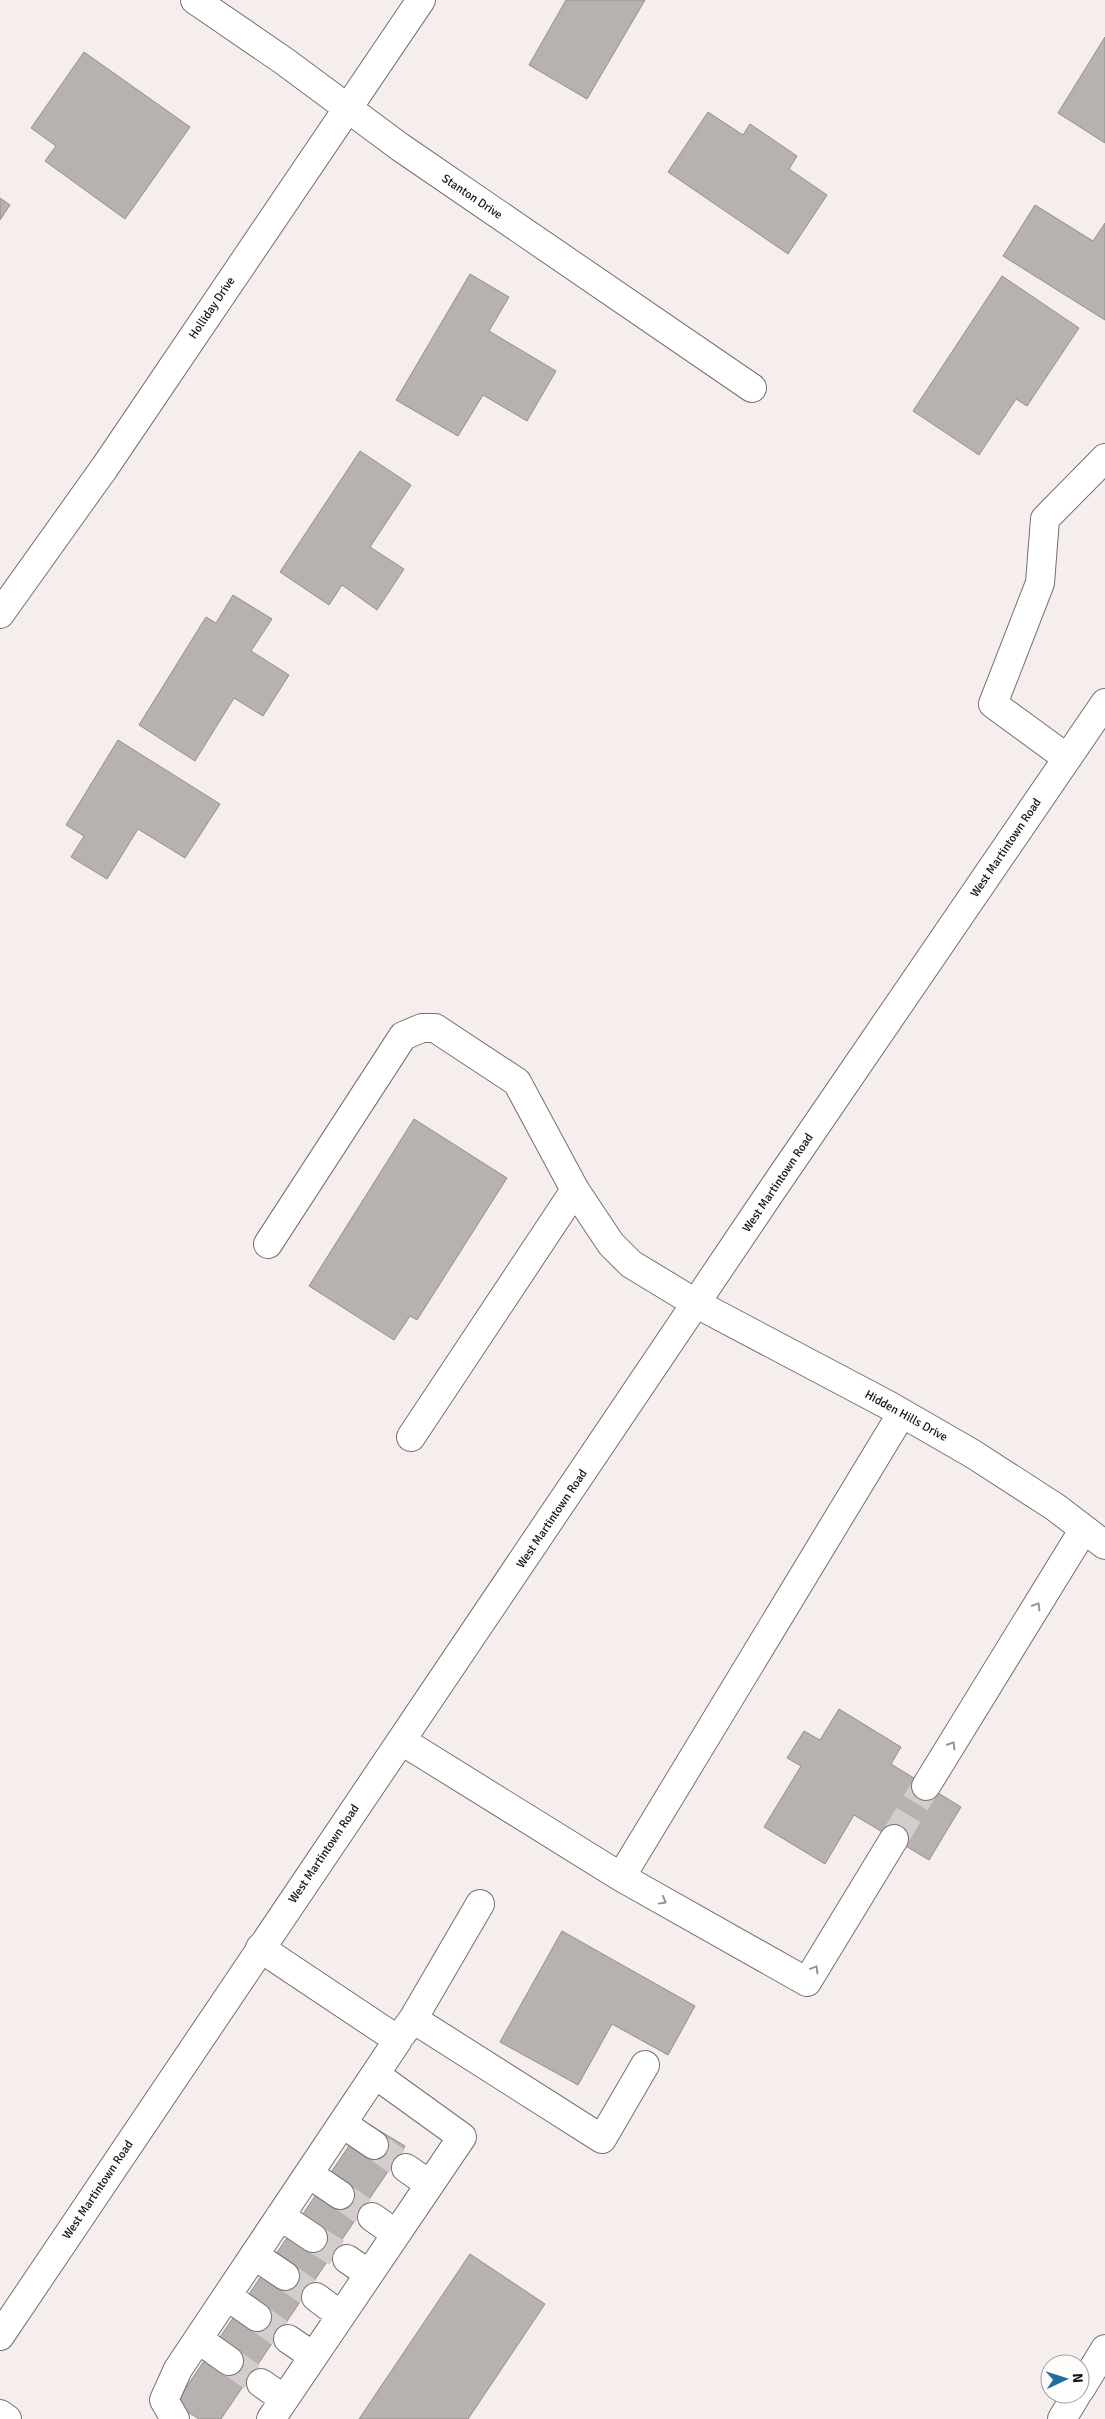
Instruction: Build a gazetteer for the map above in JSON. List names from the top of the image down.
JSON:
{
  "streets": {
    "street": [
      "Stanton Drive",
      "Holliday Drive",
      "West Martintown Road",
      "Hidden Hills Drive"
    ]
  },
  "crossings": [
    ["Stanton Drive", "Holliday Drive"],
    ["West Martintown Road", "Hidden Hills Drive"]
  ],
  "north": "right"
}
